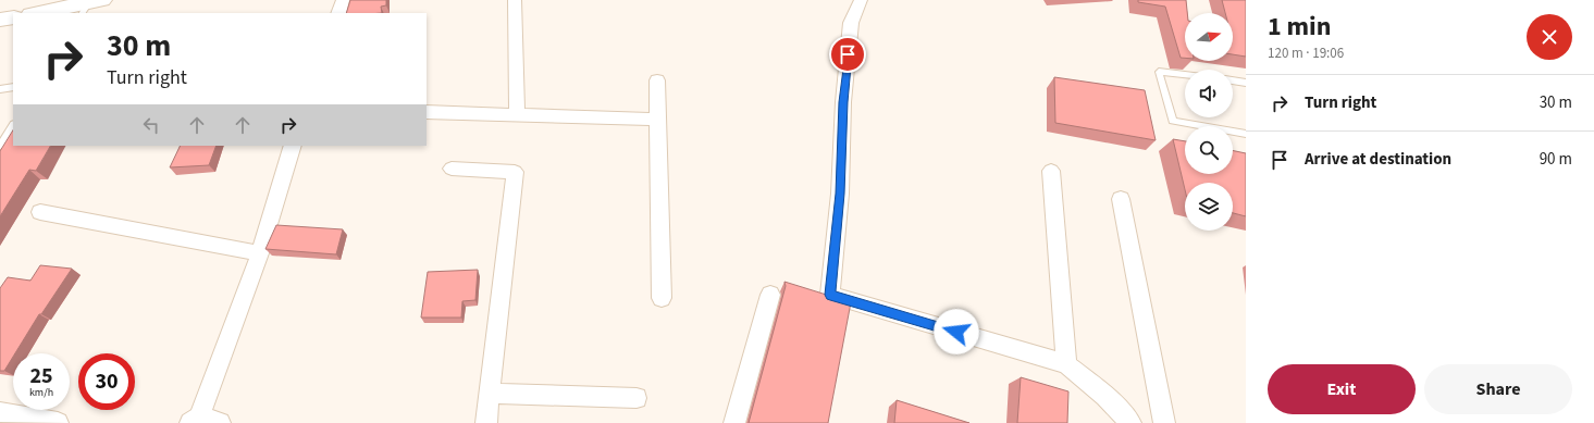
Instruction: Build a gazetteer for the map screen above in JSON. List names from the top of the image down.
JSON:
{
  "north": "right",
  "page": {
    "heading": ["1 min", "120 m · 19:06"],
    "turn": ["30 m", "Turn right"],
    "list": [
      {
        "name": "Turn right",
        "value": "30 m"
      },
      {
        "name": "Arrive at destination",
        "value": "90 m"
      }
    ],
    "speed": "25 km/h",
    "limit": "30",
    "buttons": ["Exit", "Share"]
  }
}
